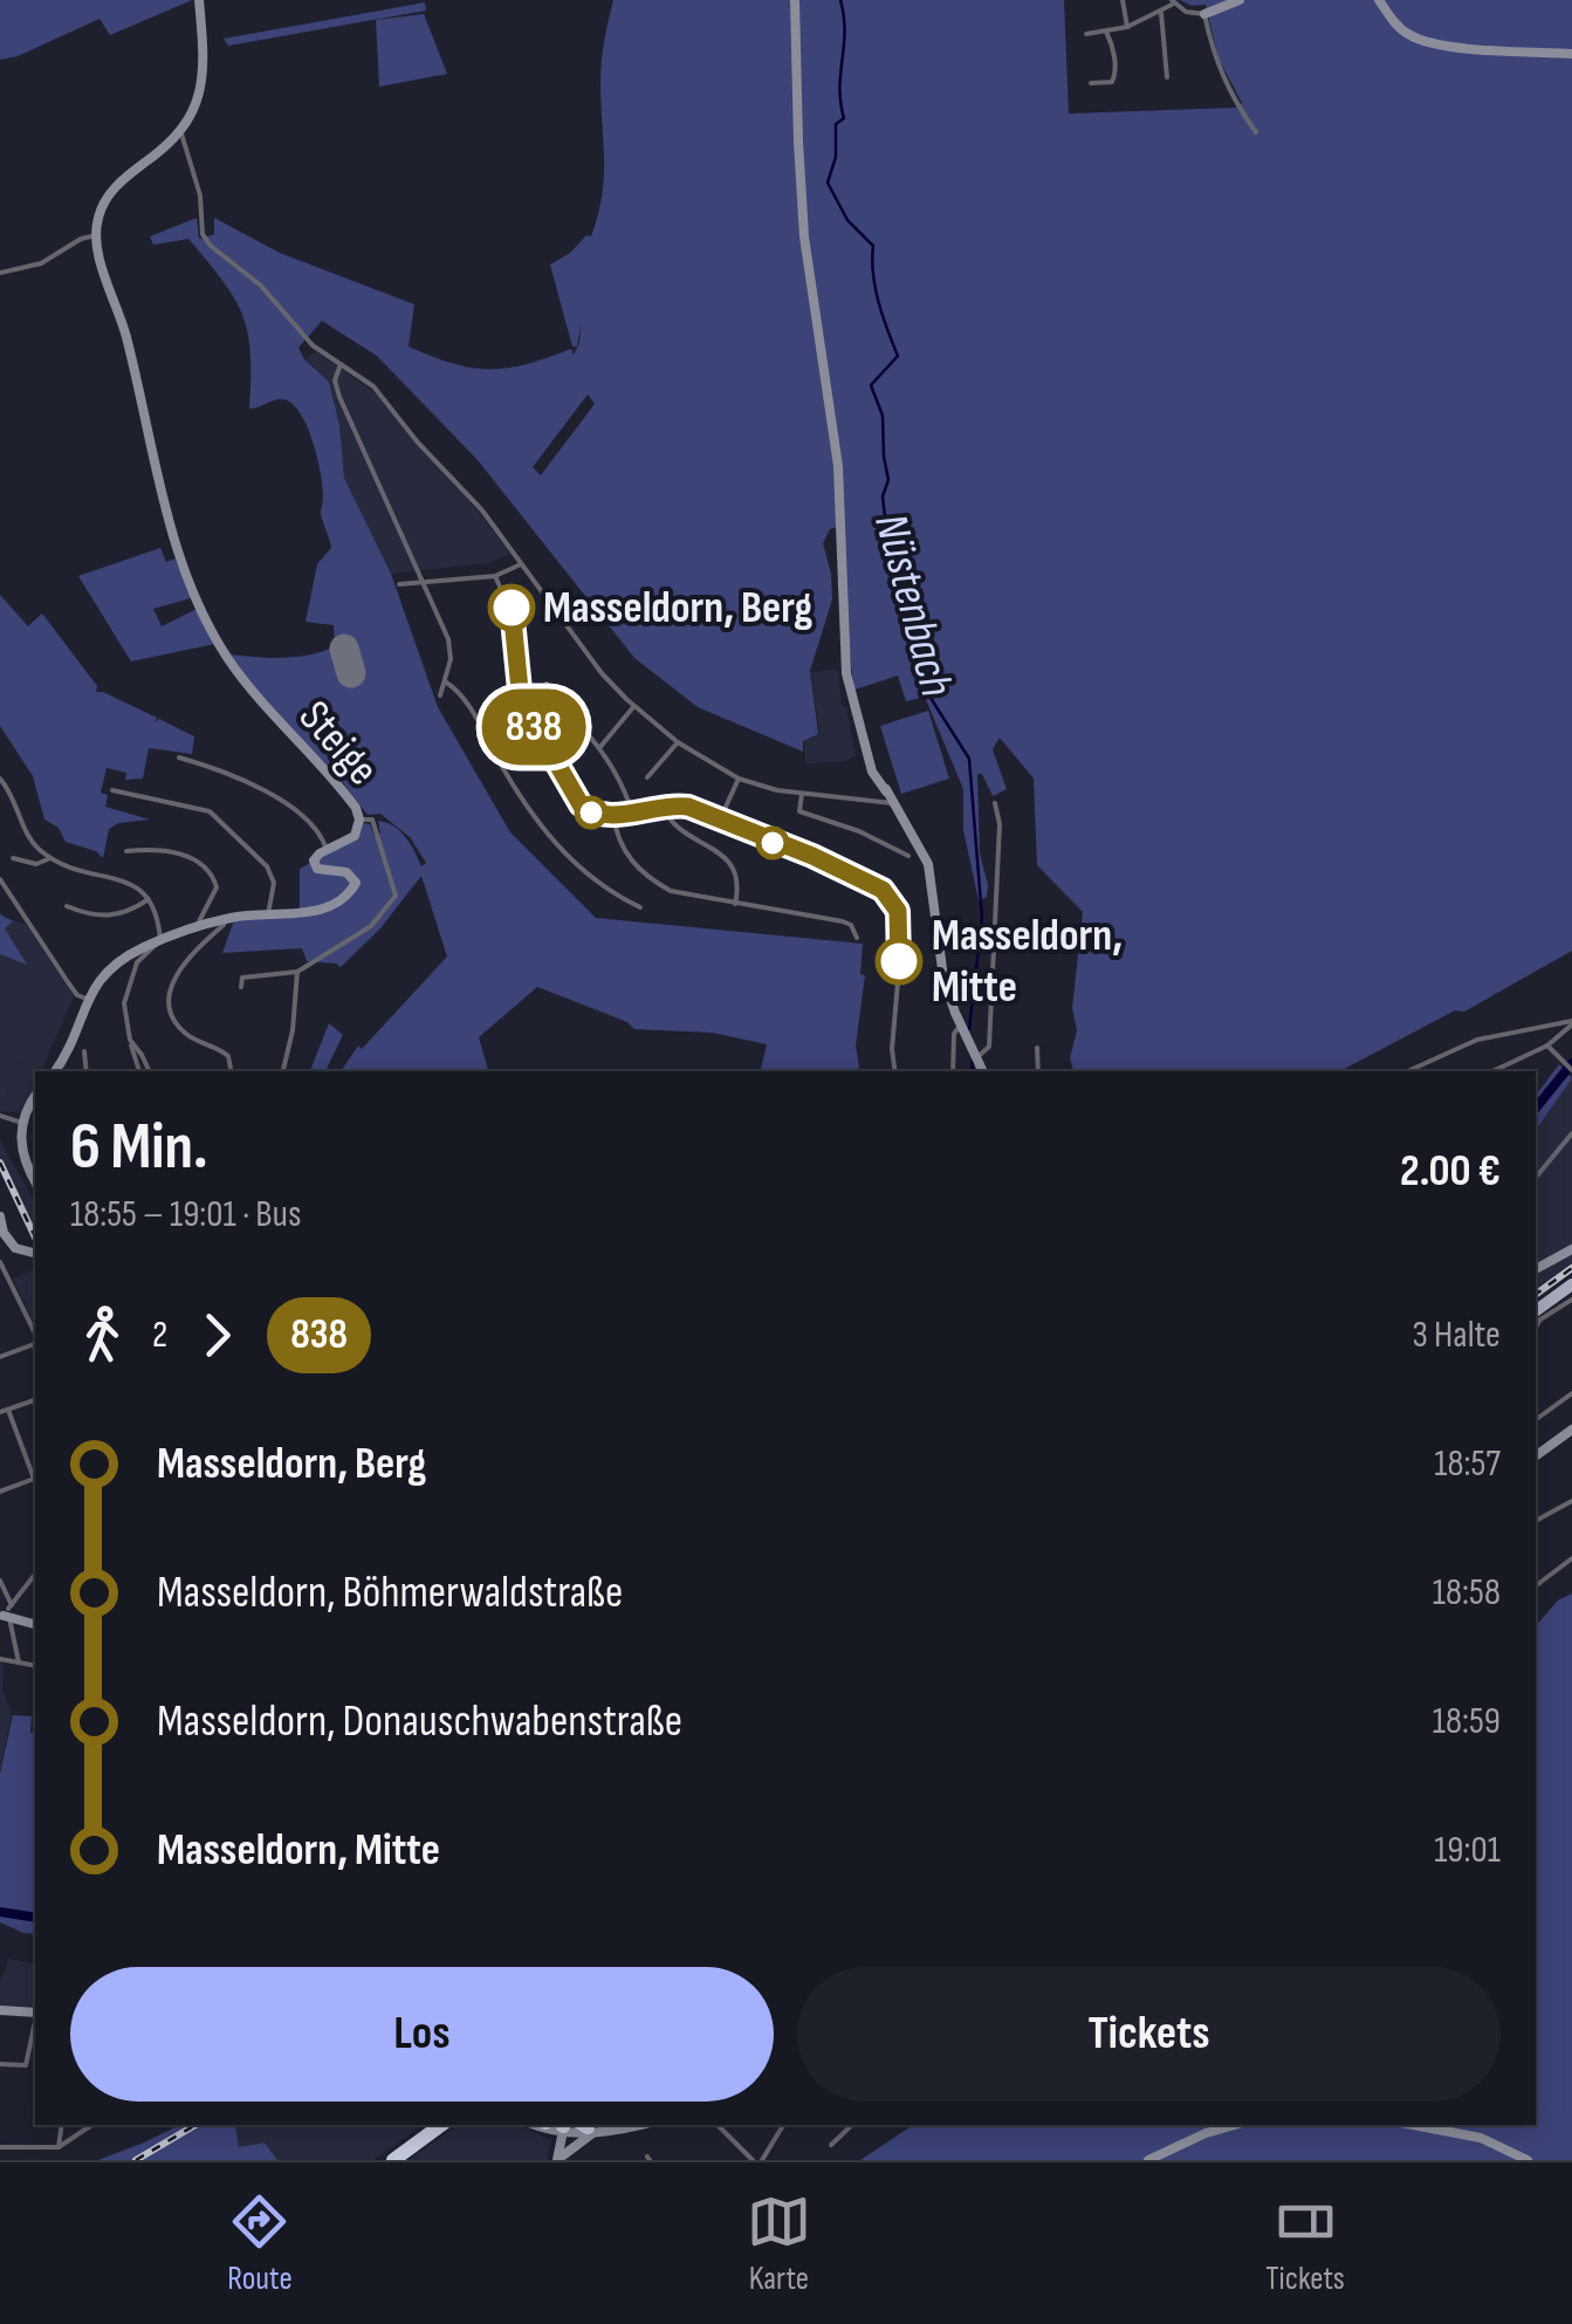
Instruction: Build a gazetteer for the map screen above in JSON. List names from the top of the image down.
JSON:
{
  "streets": {
    "street": ["Steige"]
  },
  "water": ["Nüstenbach"],
  "places": ["Masseldorn, Berg", "Masseldorn, Mitte"],
  "lines": ["bus line 838"],
  "page": {
    "on_map": "838",
    "heading": ["6 Min.", "18:55 – 19:01 · Bus", "2.00 €"],
    "legs": ["2", "838", "3 Halte"],
    "list": [
      {
        "name": "Masseldorn, Berg",
        "value": "18:57"
      },
      {
        "name": "Masseldorn, Böhmerwaldstraße",
        "value": "18:58"
      },
      {
        "name": "Masseldorn, Donauschwabenstraße",
        "value": "18:59"
      },
      {
        "name": "Masseldorn, Mitte",
        "value": "19:01"
      }
    ],
    "buttons": ["Los", "Tickets"],
    "tabs": ["Route", "Karte", "Tickets"]
  }
}
